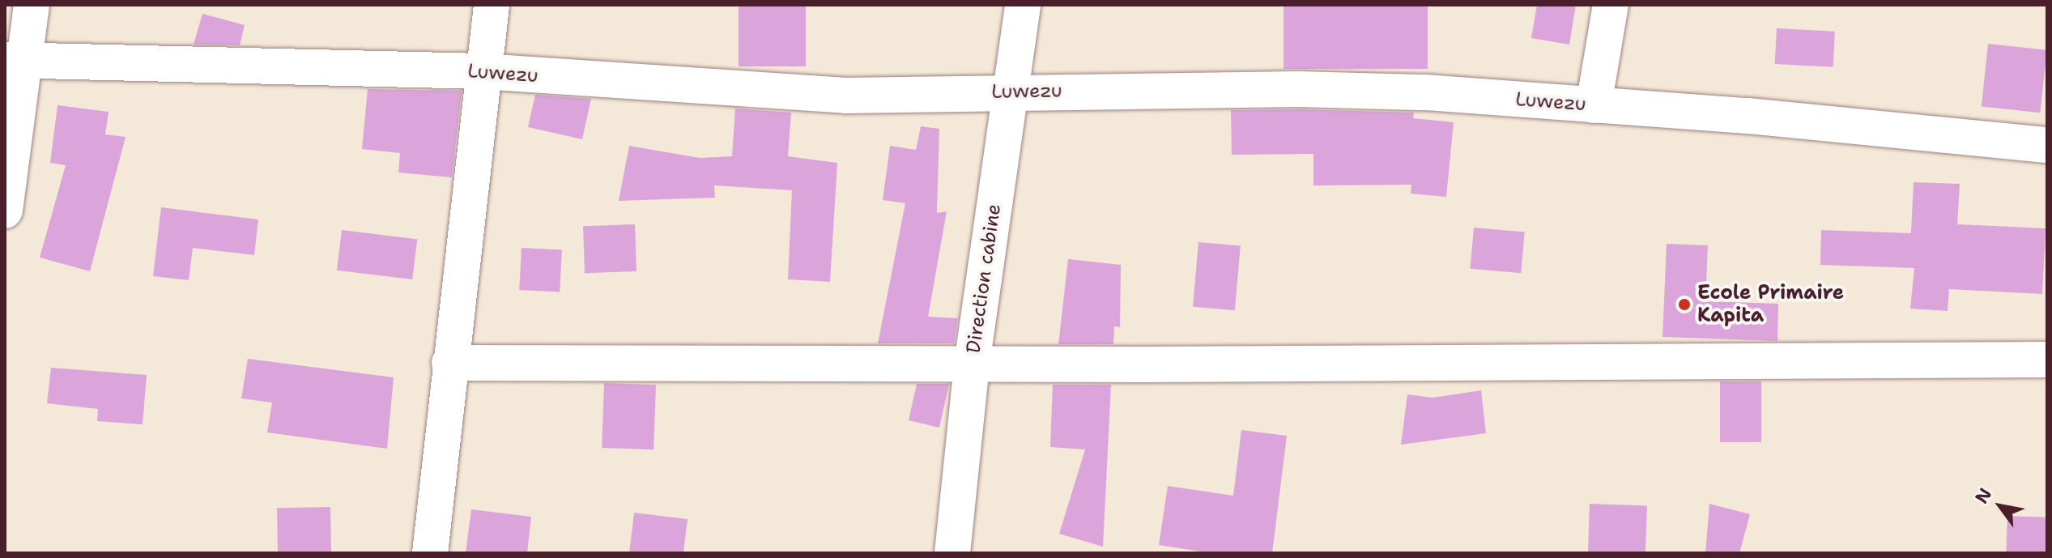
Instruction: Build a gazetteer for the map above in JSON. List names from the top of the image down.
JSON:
{
  "streets": {
    "street": ["Luwezu", "Direction cabine"]
  },
  "crossings": [
    ["Luwezu", "Direction cabine"]
  ],
  "places": ["Ecole Primaire Kapita"],
  "north": "top left"
}
